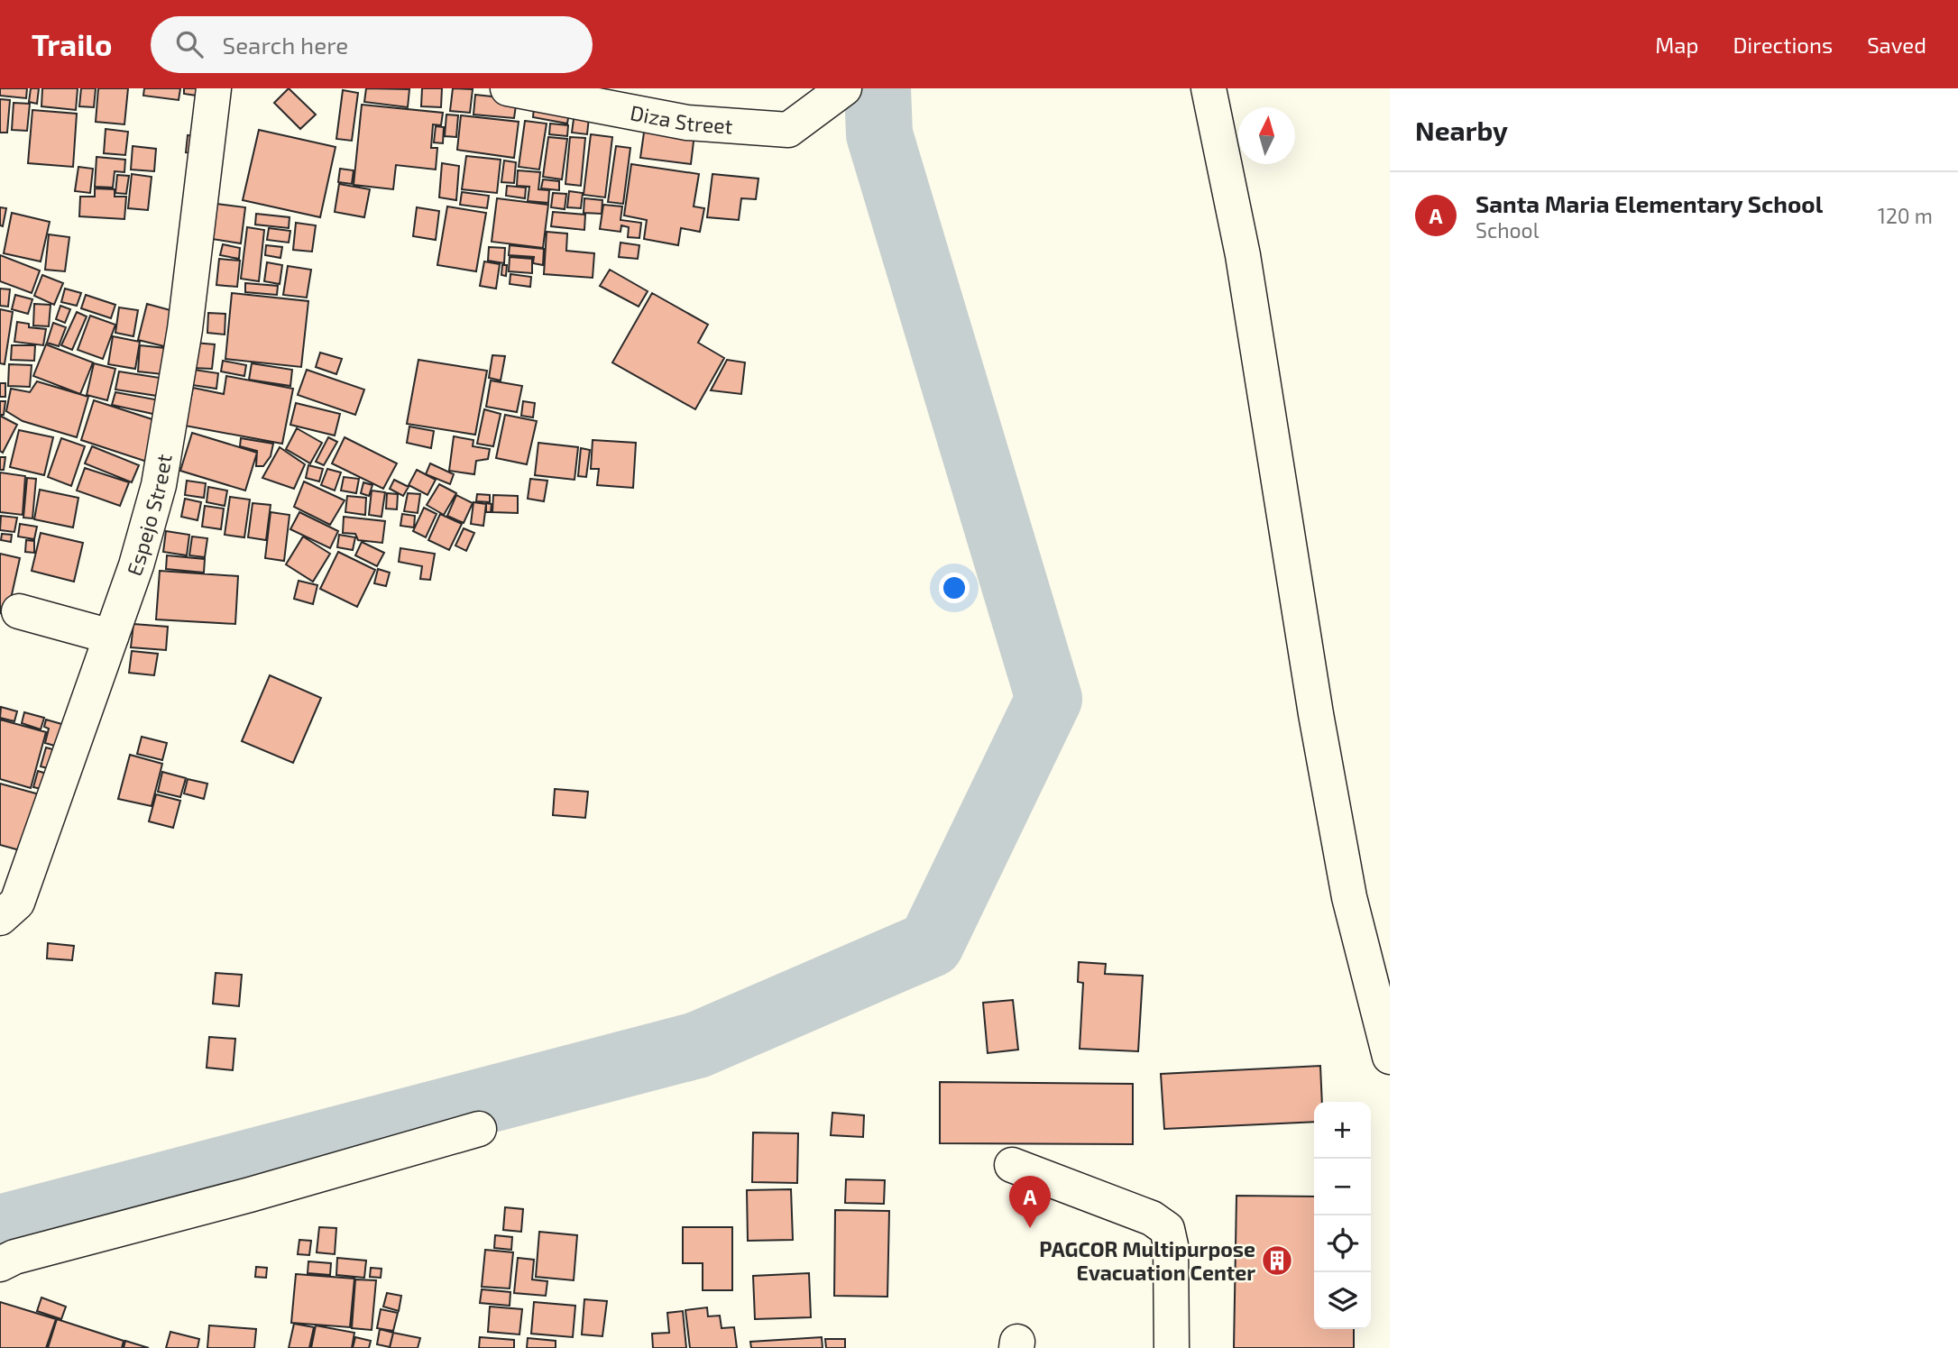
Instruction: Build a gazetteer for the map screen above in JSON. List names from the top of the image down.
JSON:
{
  "streets": {
    "street": ["Diza Street", "Espejo Street"]
  },
  "places": {
    "building": ["PAGCOR Multipurpose Evacuation Center"]
  },
  "north": "top",
  "page": {
    "header": "Trailo",
    "search": "Search here",
    "nav": ["Map", "Directions", "Saved"],
    "heading": "Nearby",
    "list": [
      {
        "mark": "A",
        "name": "Santa Maria Elementary School",
        "note": "School",
        "value": "120 m"
      }
    ],
    "map_buttons": ["+", "−"],
    "pins": "A"
  }
}
